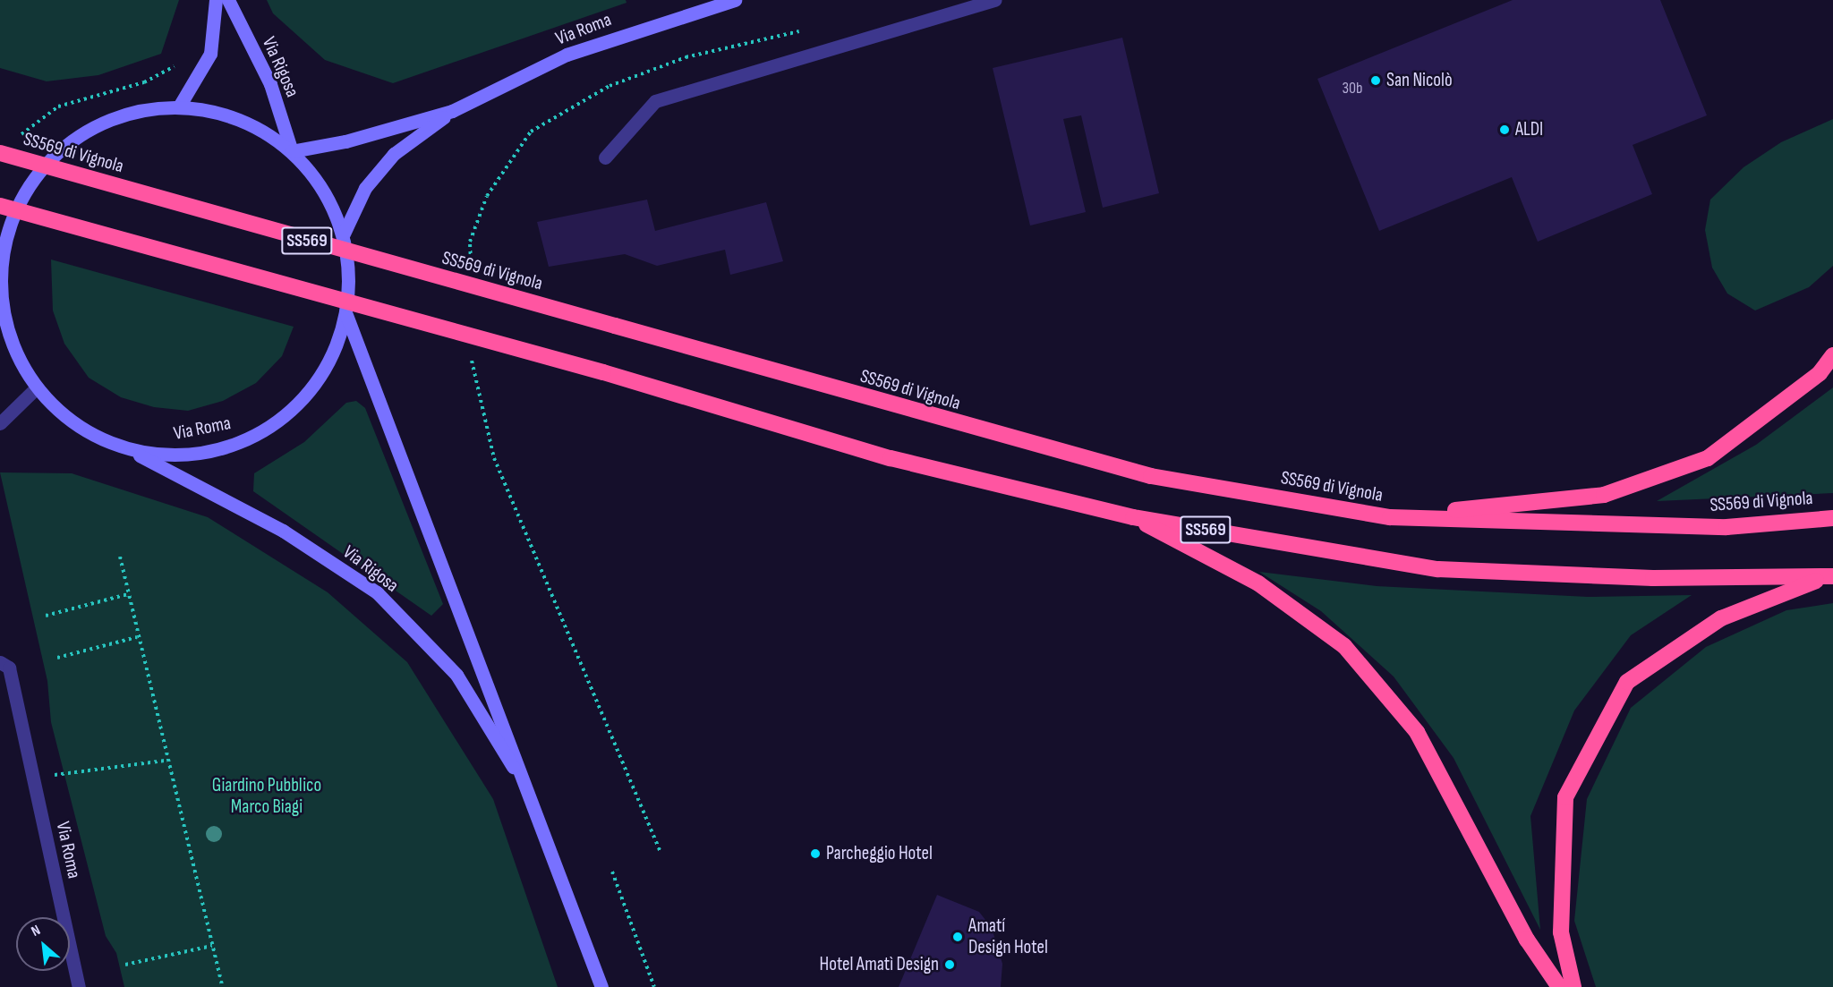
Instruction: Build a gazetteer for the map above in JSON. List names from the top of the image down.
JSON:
{
  "streets": {
    "highway": ["SS569 di Vignola", "SS569"],
    "main road": ["Via Roma", "Via Rigosa"]
  },
  "crossings": [
    ["Via Roma", "Via Rigosa"]
  ],
  "parks": ["Giardino Pubblico Marco Biagi"],
  "places": [
    "San Nicolò",
    "ALDI",
    "Parcheggio Hotel",
    "Amatí Design Hotel",
    "Hotel Amatì Design"
  ],
  "house_numbers": ["30b"],
  "north": "top left"
}
